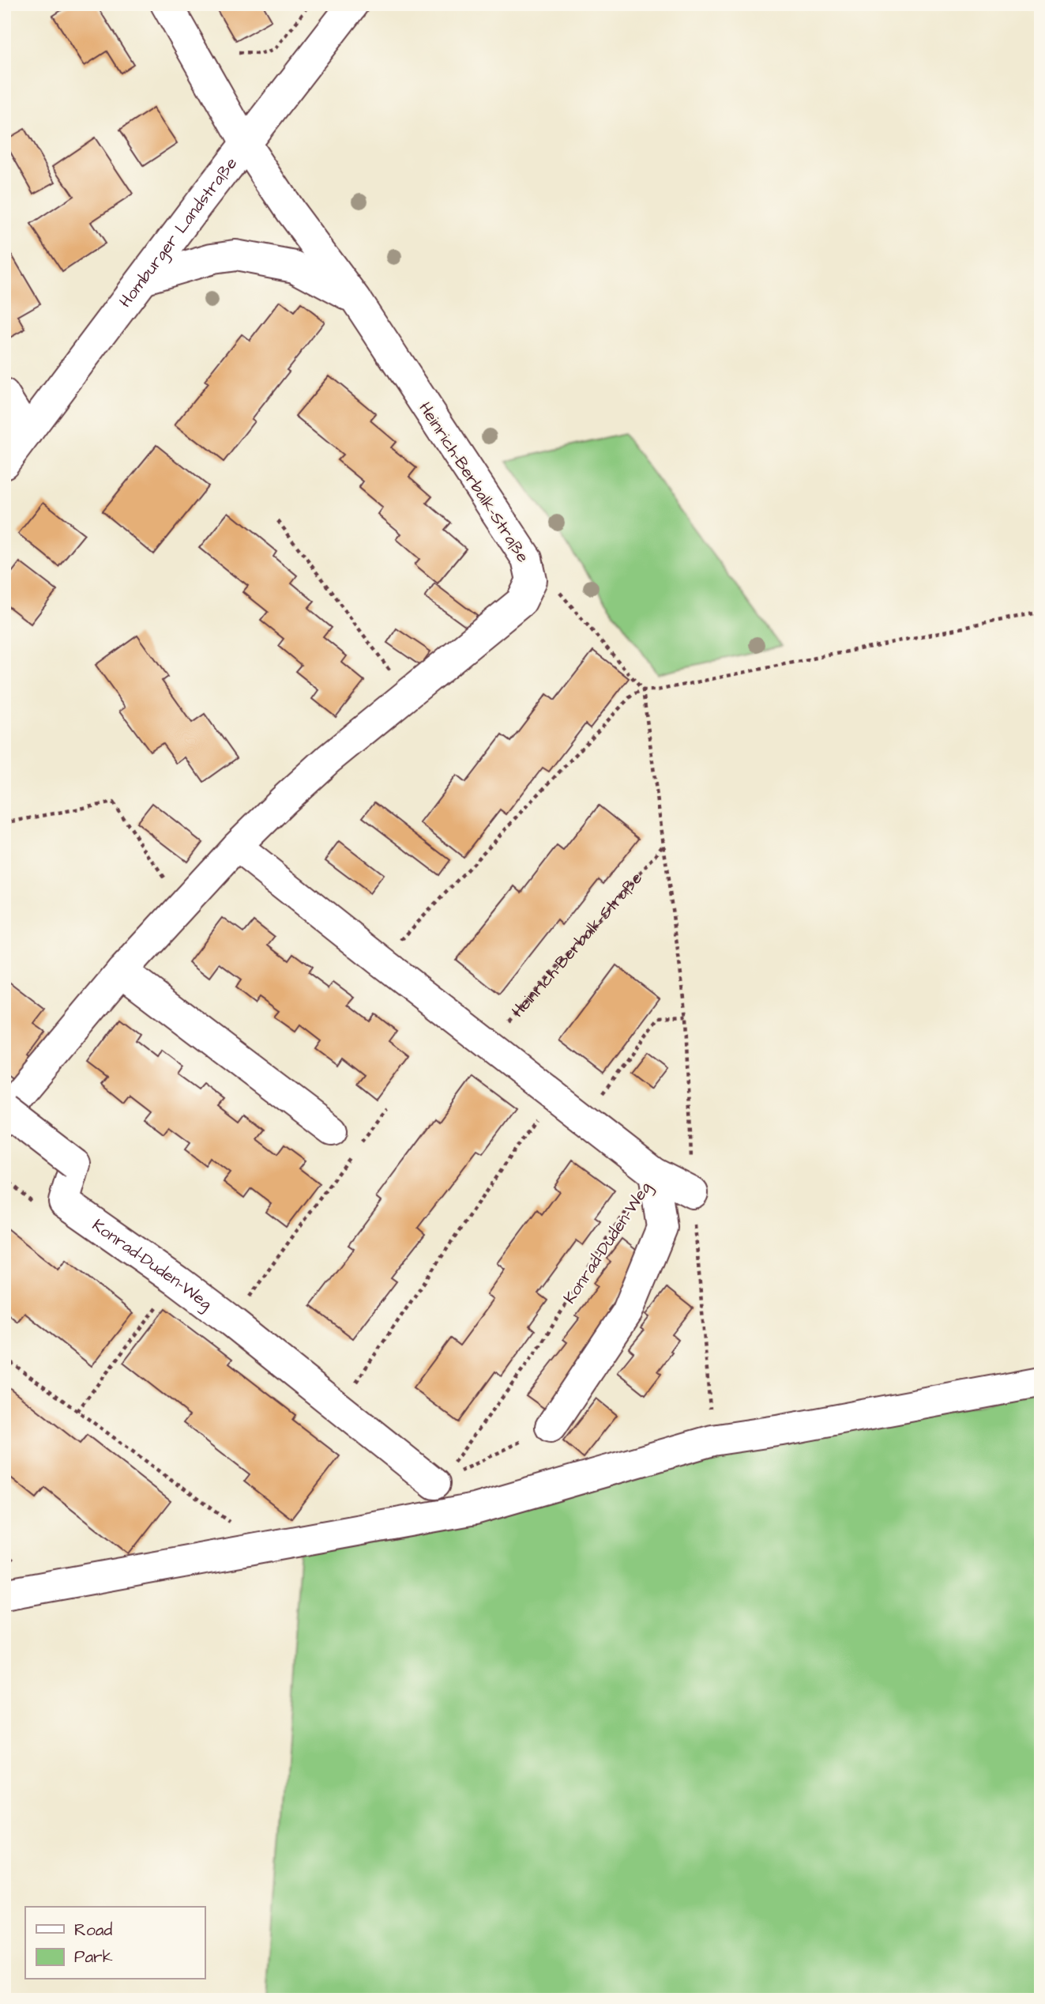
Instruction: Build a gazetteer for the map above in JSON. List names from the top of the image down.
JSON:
{
  "streets": {
    "street": ["Homburger Landstraße", "Heinrich-Berbalk-Straße", "Konrad-Duden-Weg"]
  },
  "crossings": [
    ["Homburger Landstraße", "Heinrich-Berbalk-Straße"],
    ["Heinrich-Berbalk-Straße", "Konrad-Duden-Weg"]
  ],
  "legend": ["Road", "Park"]
}
